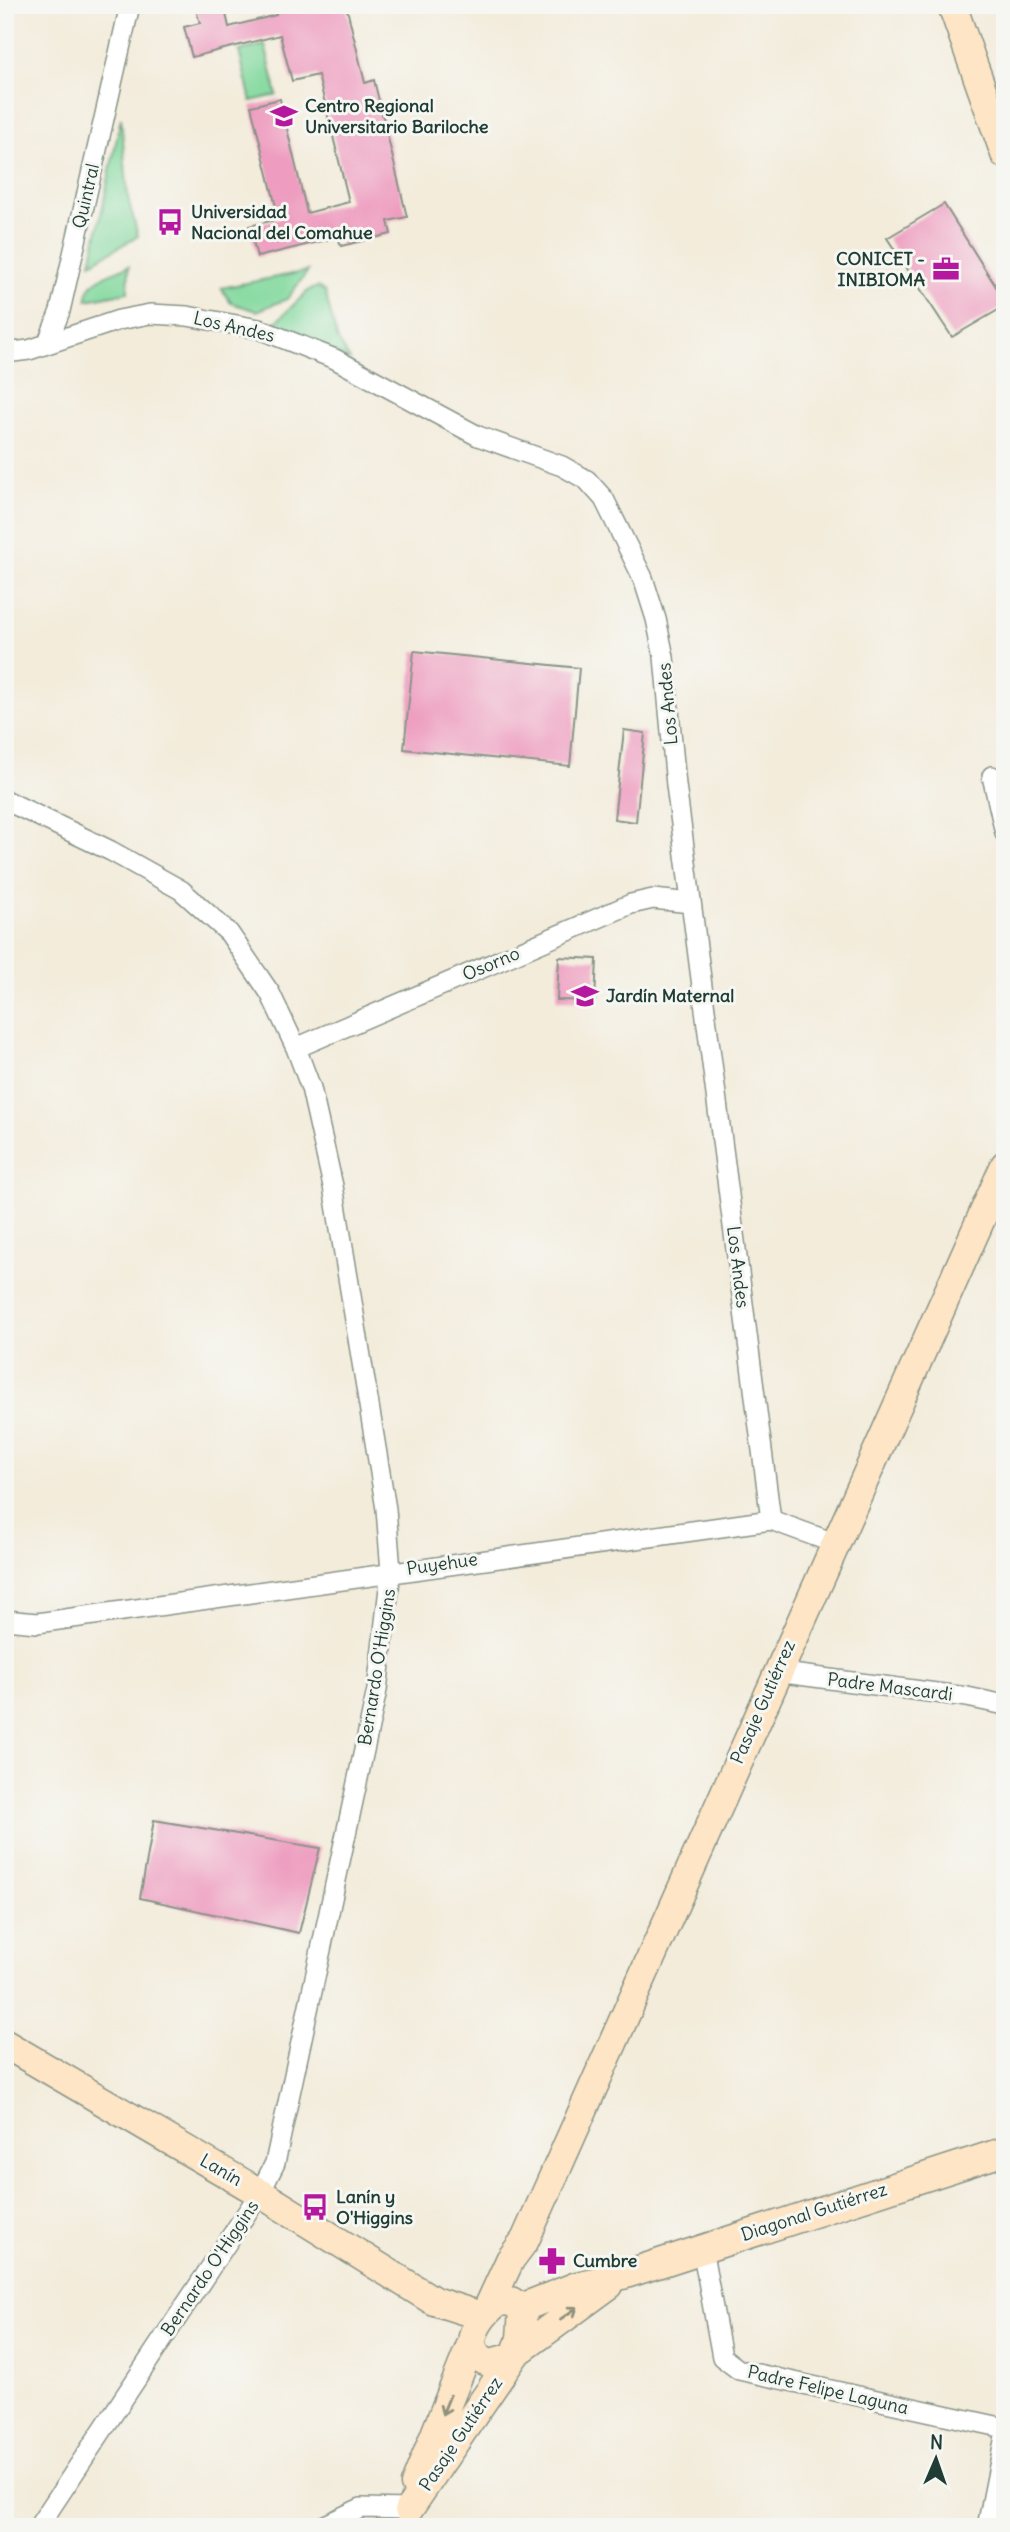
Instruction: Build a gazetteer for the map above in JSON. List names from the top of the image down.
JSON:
{
  "streets": {
    "main road": ["Pasaje Gutiérrez", "Lanín", "Diagonal Gutiérrez"],
    "street": [
      "Quintral",
      "Los Andes",
      "Osorno",
      "Puyehue",
      "Bernardo O'Higgins",
      "Padre Mascardi",
      "Padre Felipe Laguna"
    ]
  },
  "crossings": [
    ["Quintral", "Los Andes"],
    ["Los Andes", "Osorno"],
    ["Los Andes", "Puyehue"],
    ["Osorno", "Bernardo O'Higgins"],
    ["Puyehue", "Bernardo O'Higgins"],
    ["Puyehue", "Pasaje Gutiérrez"],
    ["Bernardo O'Higgins", "Lanín"],
    ["Padre Mascardi", "Pasaje Gutiérrez"],
    ["Pasaje Gutiérrez", "Lanín"],
    ["Pasaje Gutiérrez", "Diagonal Gutiérrez"],
    ["Lanín", "Diagonal Gutiérrez"],
    ["Diagonal Gutiérrez", "Padre Felipe Laguna"]
  ],
  "places": {
    "school or university": ["Centro Regional Universitario Bariloche", "Jardín Maternal"],
    "bus stop": ["Universidad Nacional del Comahue", "Lanín y O'Higgins"],
    "office": ["CONICET - INIBIOMA"],
    "pharmacy": ["Cumbre"]
  },
  "north": "top"
}
